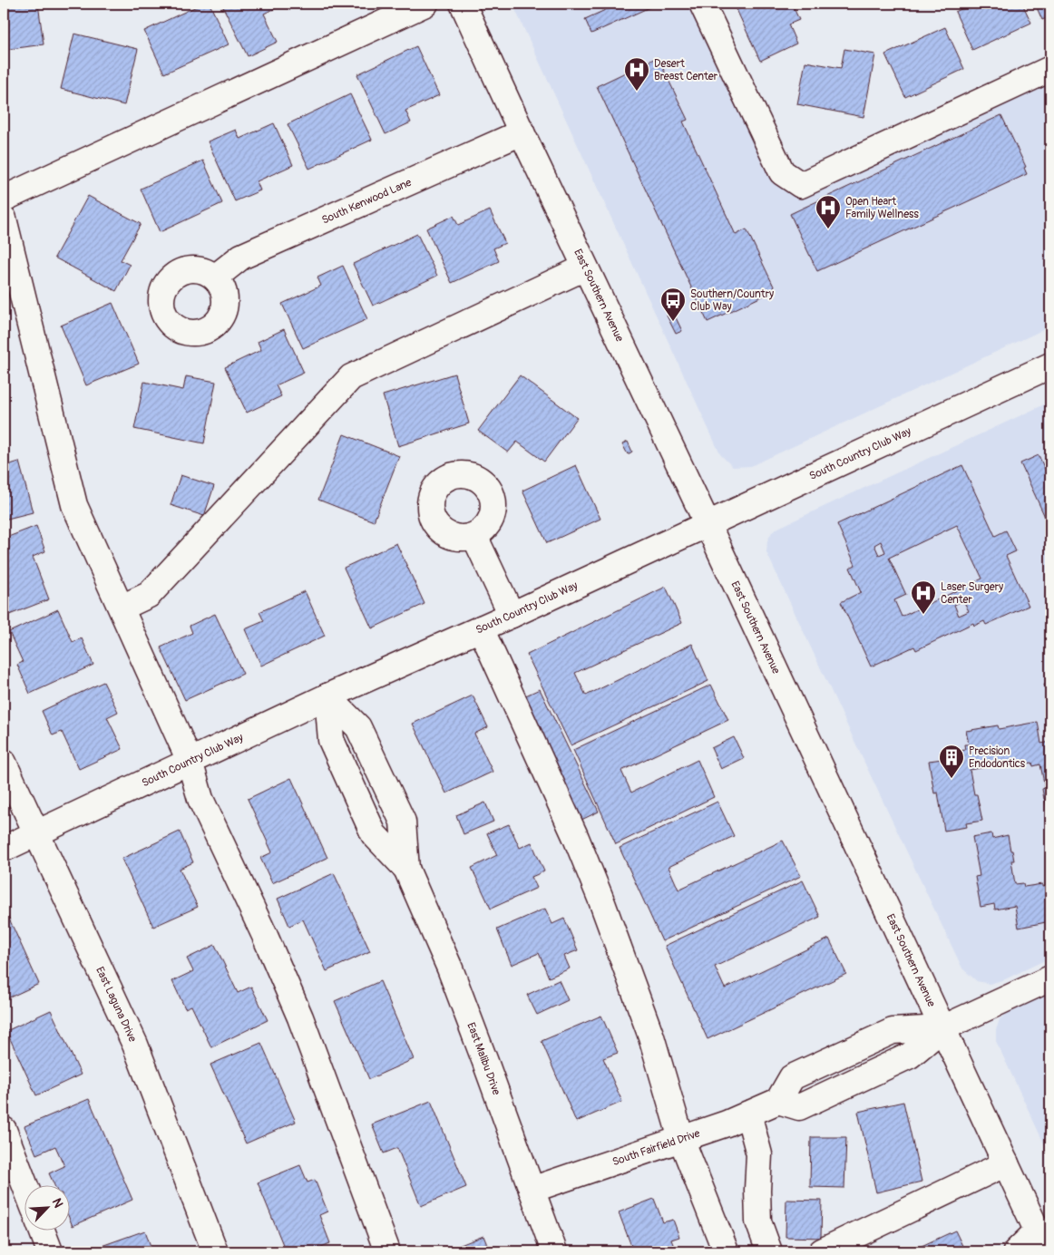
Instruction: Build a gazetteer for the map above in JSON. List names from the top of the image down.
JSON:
{
  "streets": {
    "street": [
      "South Kenwood Lane",
      "East Southern Avenue",
      "South Country Club Way",
      "East Laguna Drive",
      "East Malibu Drive",
      "South Fairfield Drive"
    ]
  },
  "crossings": [
    ["South Kenwood Lane", "East Southern Avenue"],
    ["East Southern Avenue", "South Country Club Way"],
    ["East Southern Avenue", "South Fairfield Drive"],
    ["South Country Club Way", "East Laguna Drive"],
    ["South Country Club Way", "East Malibu Drive"],
    ["East Malibu Drive", "South Fairfield Drive"]
  ],
  "places": {
    "hospital": ["Desert Breast Center", "Open Heart Family Wellness", "Laser Surgery Center"],
    "bus stop": ["Southern/Country Club Way"],
    "building": ["Precision Endodontics"]
  },
  "north": "top right"
}
